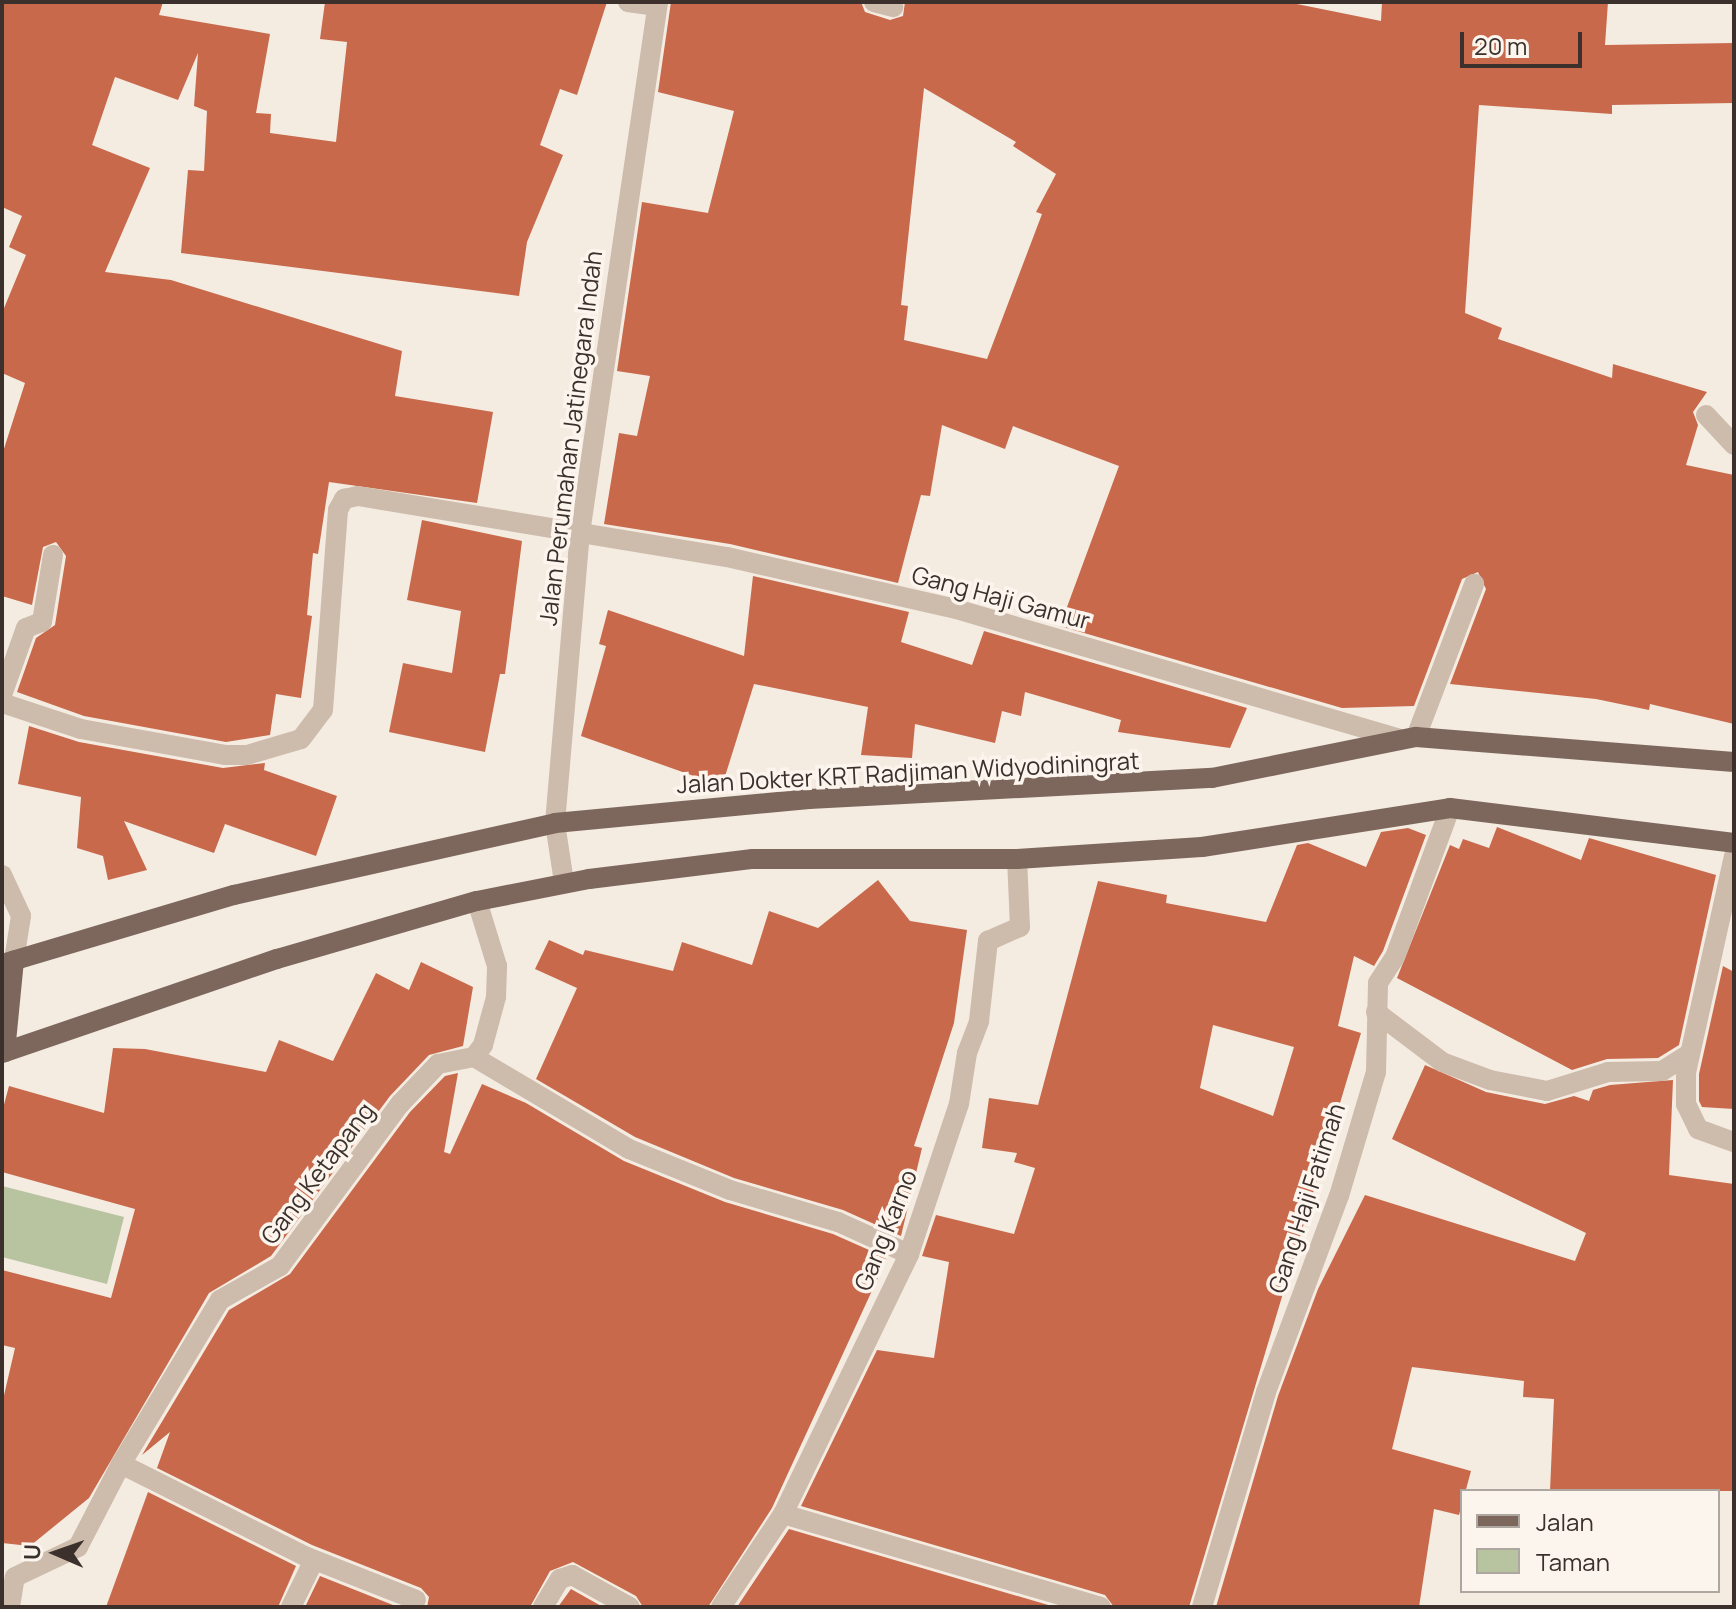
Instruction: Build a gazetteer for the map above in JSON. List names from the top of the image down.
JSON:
{
  "streets": {
    "main road": ["Jalan Dokter KRT Radjiman Widyodiningrat"],
    "street": [
      "Jalan Perumahan Jatinegara Indah",
      "Gang Haji Gamur",
      "Gang Ketapang",
      "Gang Haji Fatimah",
      "Gang Karno"
    ]
  },
  "crossings": [
    ["Jalan Perumahan Jatinegara Indah", "Gang Haji Gamur"],
    ["Jalan Perumahan Jatinegara Indah", "Jalan Dokter KRT Radjiman Widyodiningrat"],
    ["Gang Haji Gamur", "Jalan Dokter KRT Radjiman Widyodiningrat"]
  ],
  "legend": ["Jalan", "Taman"],
  "scale_bar": "20 m",
  "north": "left"
}
